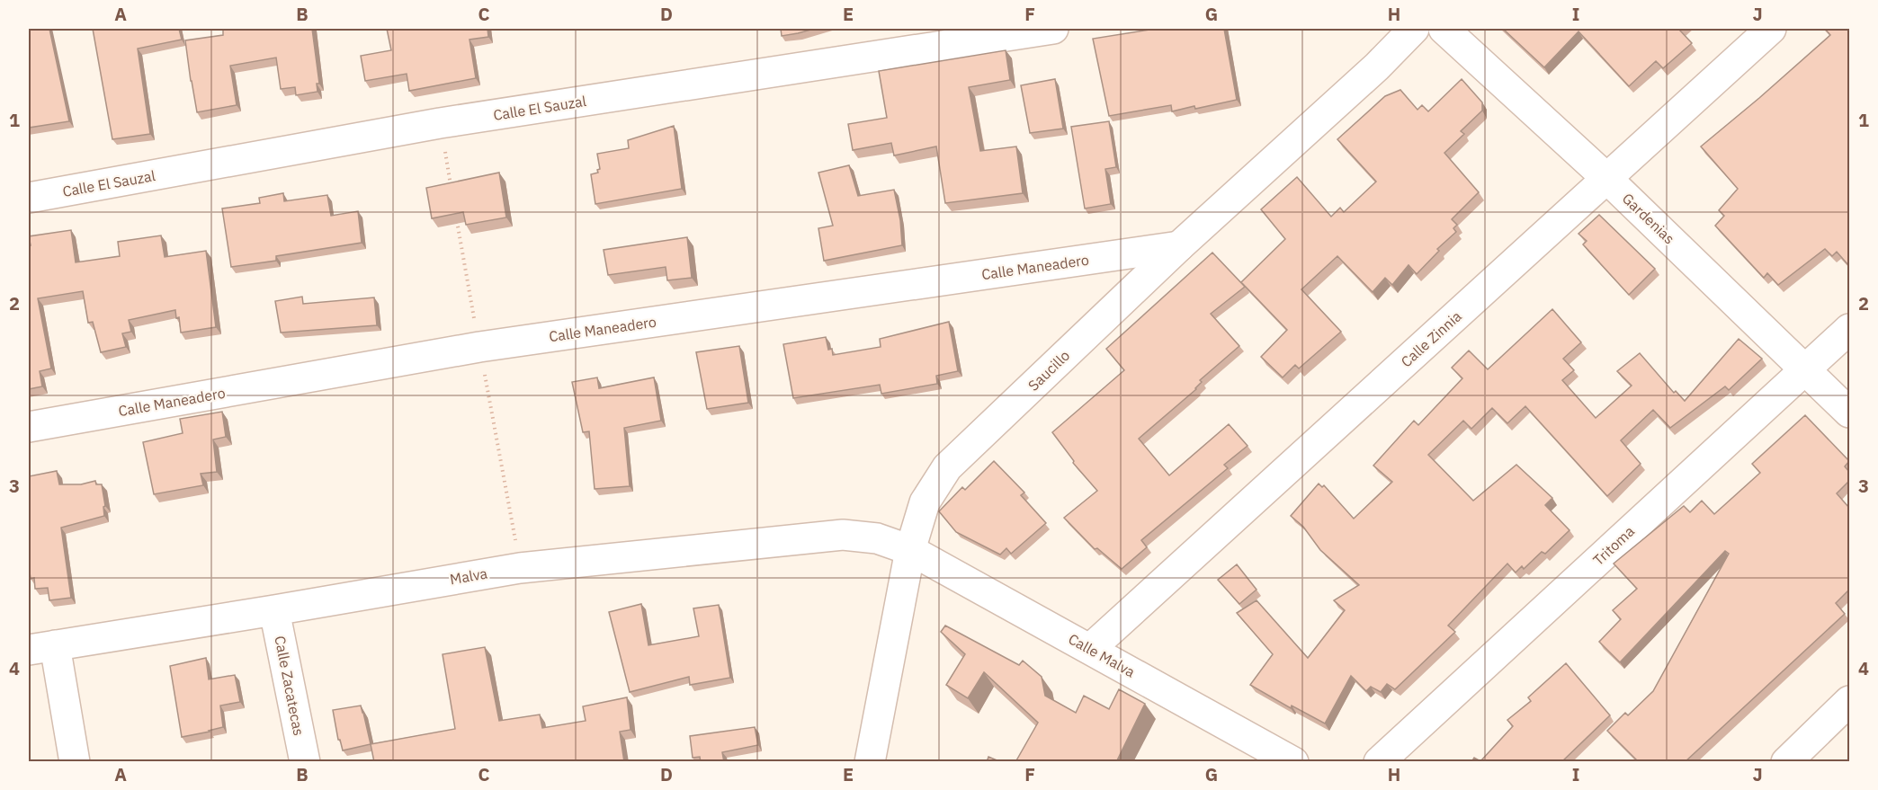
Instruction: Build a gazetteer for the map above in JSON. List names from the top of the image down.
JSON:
{
  "streets": {
    "street": [
      "Calle El Sauzal",
      "Gardenias",
      "Calle Maneadero",
      "Calle Zinnia",
      "Saucillo",
      "Tritoma",
      "Malva",
      "Calle Malva",
      "Calle Zacatecas"
    ]
  },
  "crossings": [
    ["Gardenias", "Calle Zinnia"],
    ["Gardenias", "Tritoma"],
    ["Calle Maneadero", "Saucillo"],
    ["Calle Zinnia", "Calle Malva"],
    ["Saucillo", "Malva"],
    ["Saucillo", "Calle Malva"],
    ["Malva", "Calle Malva"],
    ["Malva", "Calle Zacatecas"]
  ],
  "grid": {
    "columns": [
      "A",
      "B",
      "C",
      "D",
      "E",
      "F",
      "G",
      "H",
      "I",
      "J"
    ],
    "rows": [
      "1",
      "2",
      "3",
      "4"
    ]
  }
}
